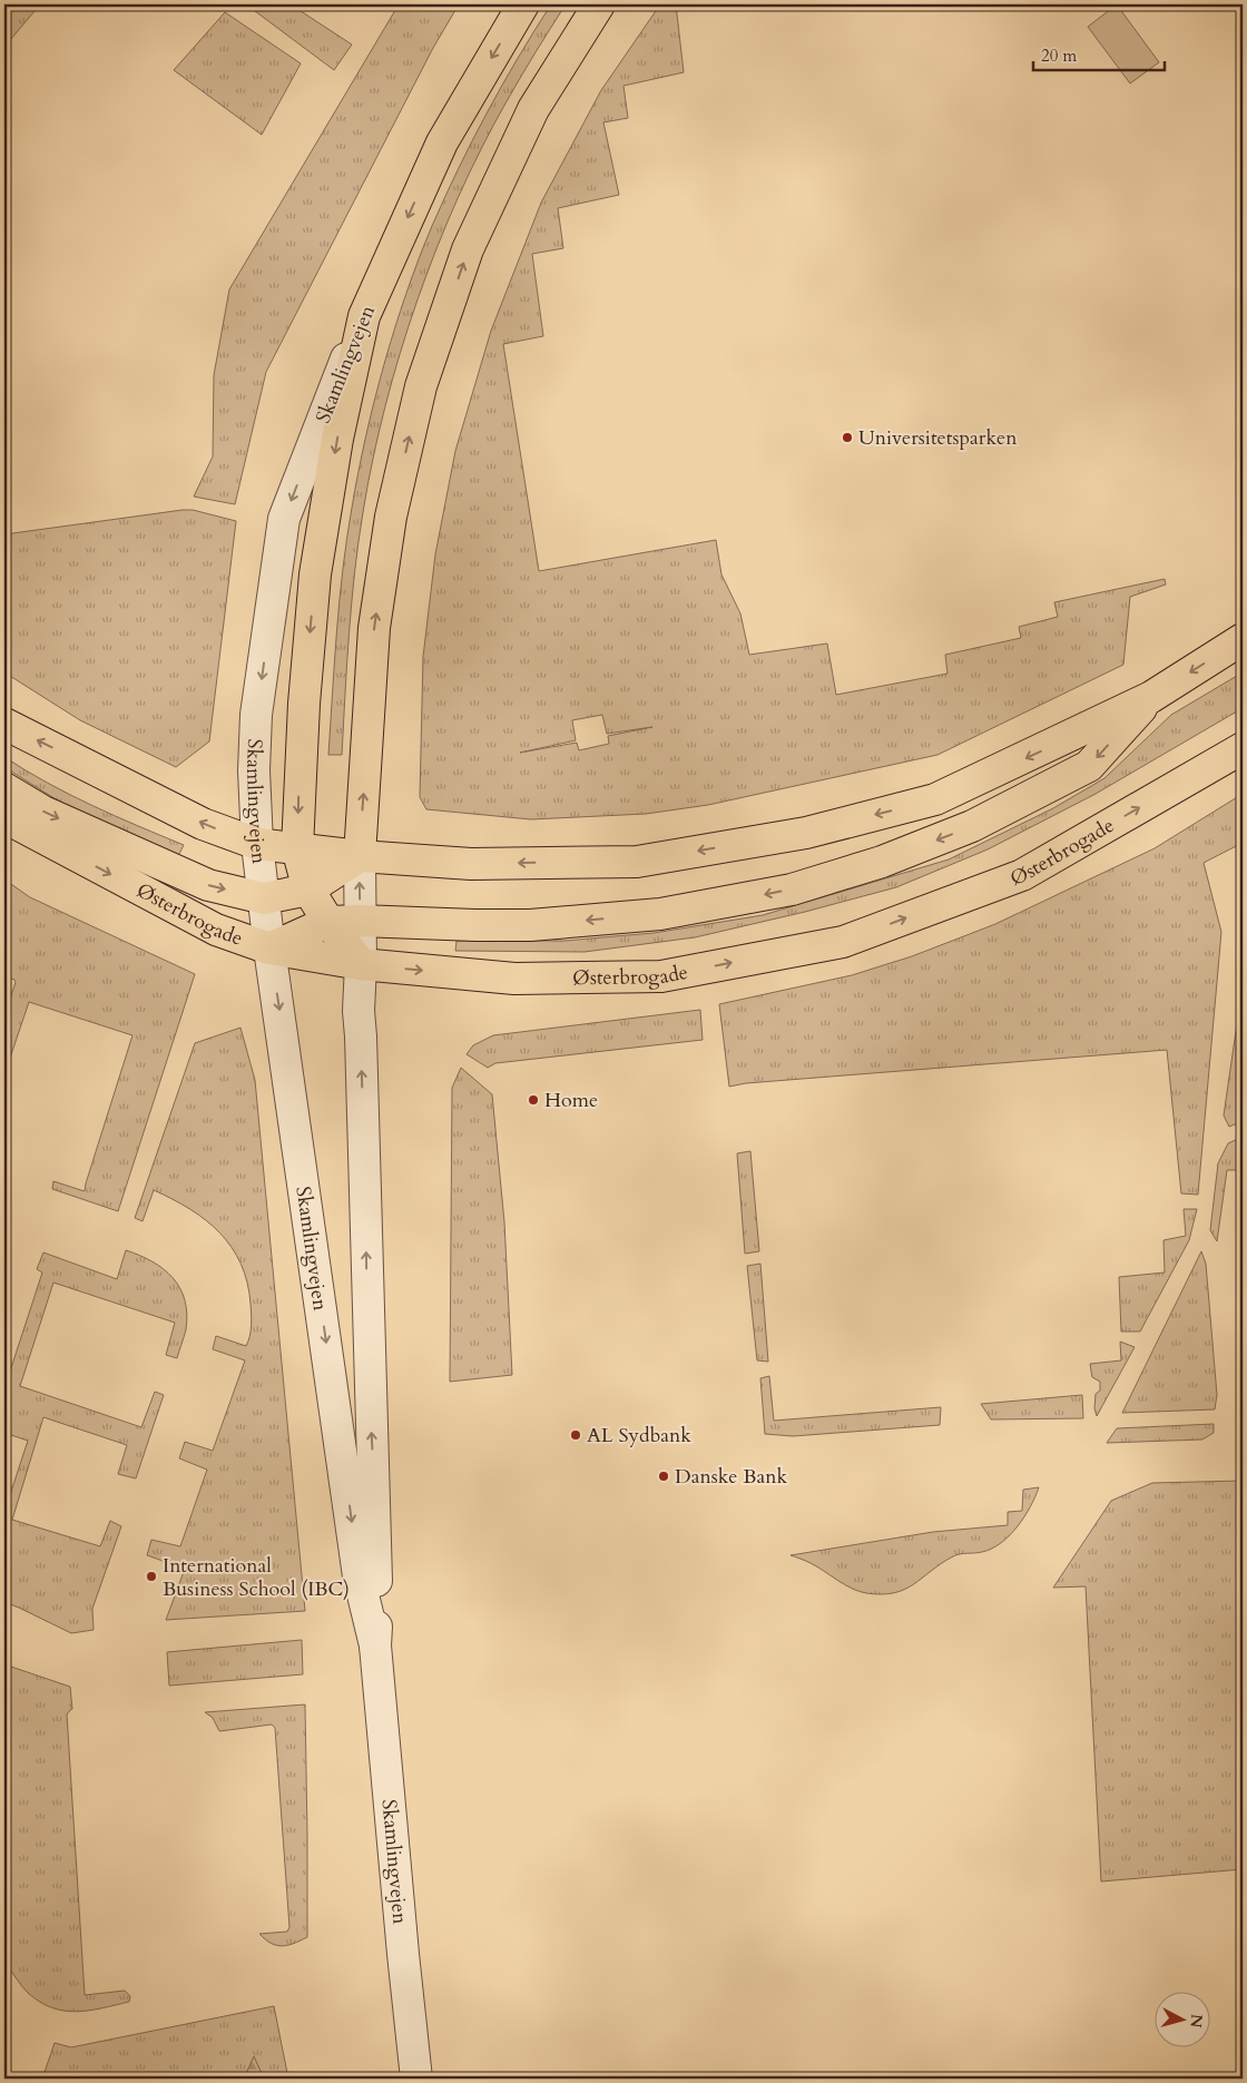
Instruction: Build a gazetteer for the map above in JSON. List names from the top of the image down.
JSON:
{
  "streets": {
    "main road": ["Skamlingvejen", "Østerbrogade"]
  },
  "crossings": [
    ["Skamlingvejen", "Østerbrogade"]
  ],
  "places": [
    "Universitetsparken",
    "Home",
    "AL Sydbank",
    "Danske Bank",
    "International Business School (IBC)"
  ],
  "scale_bar": "20 m",
  "north": "right"
}
